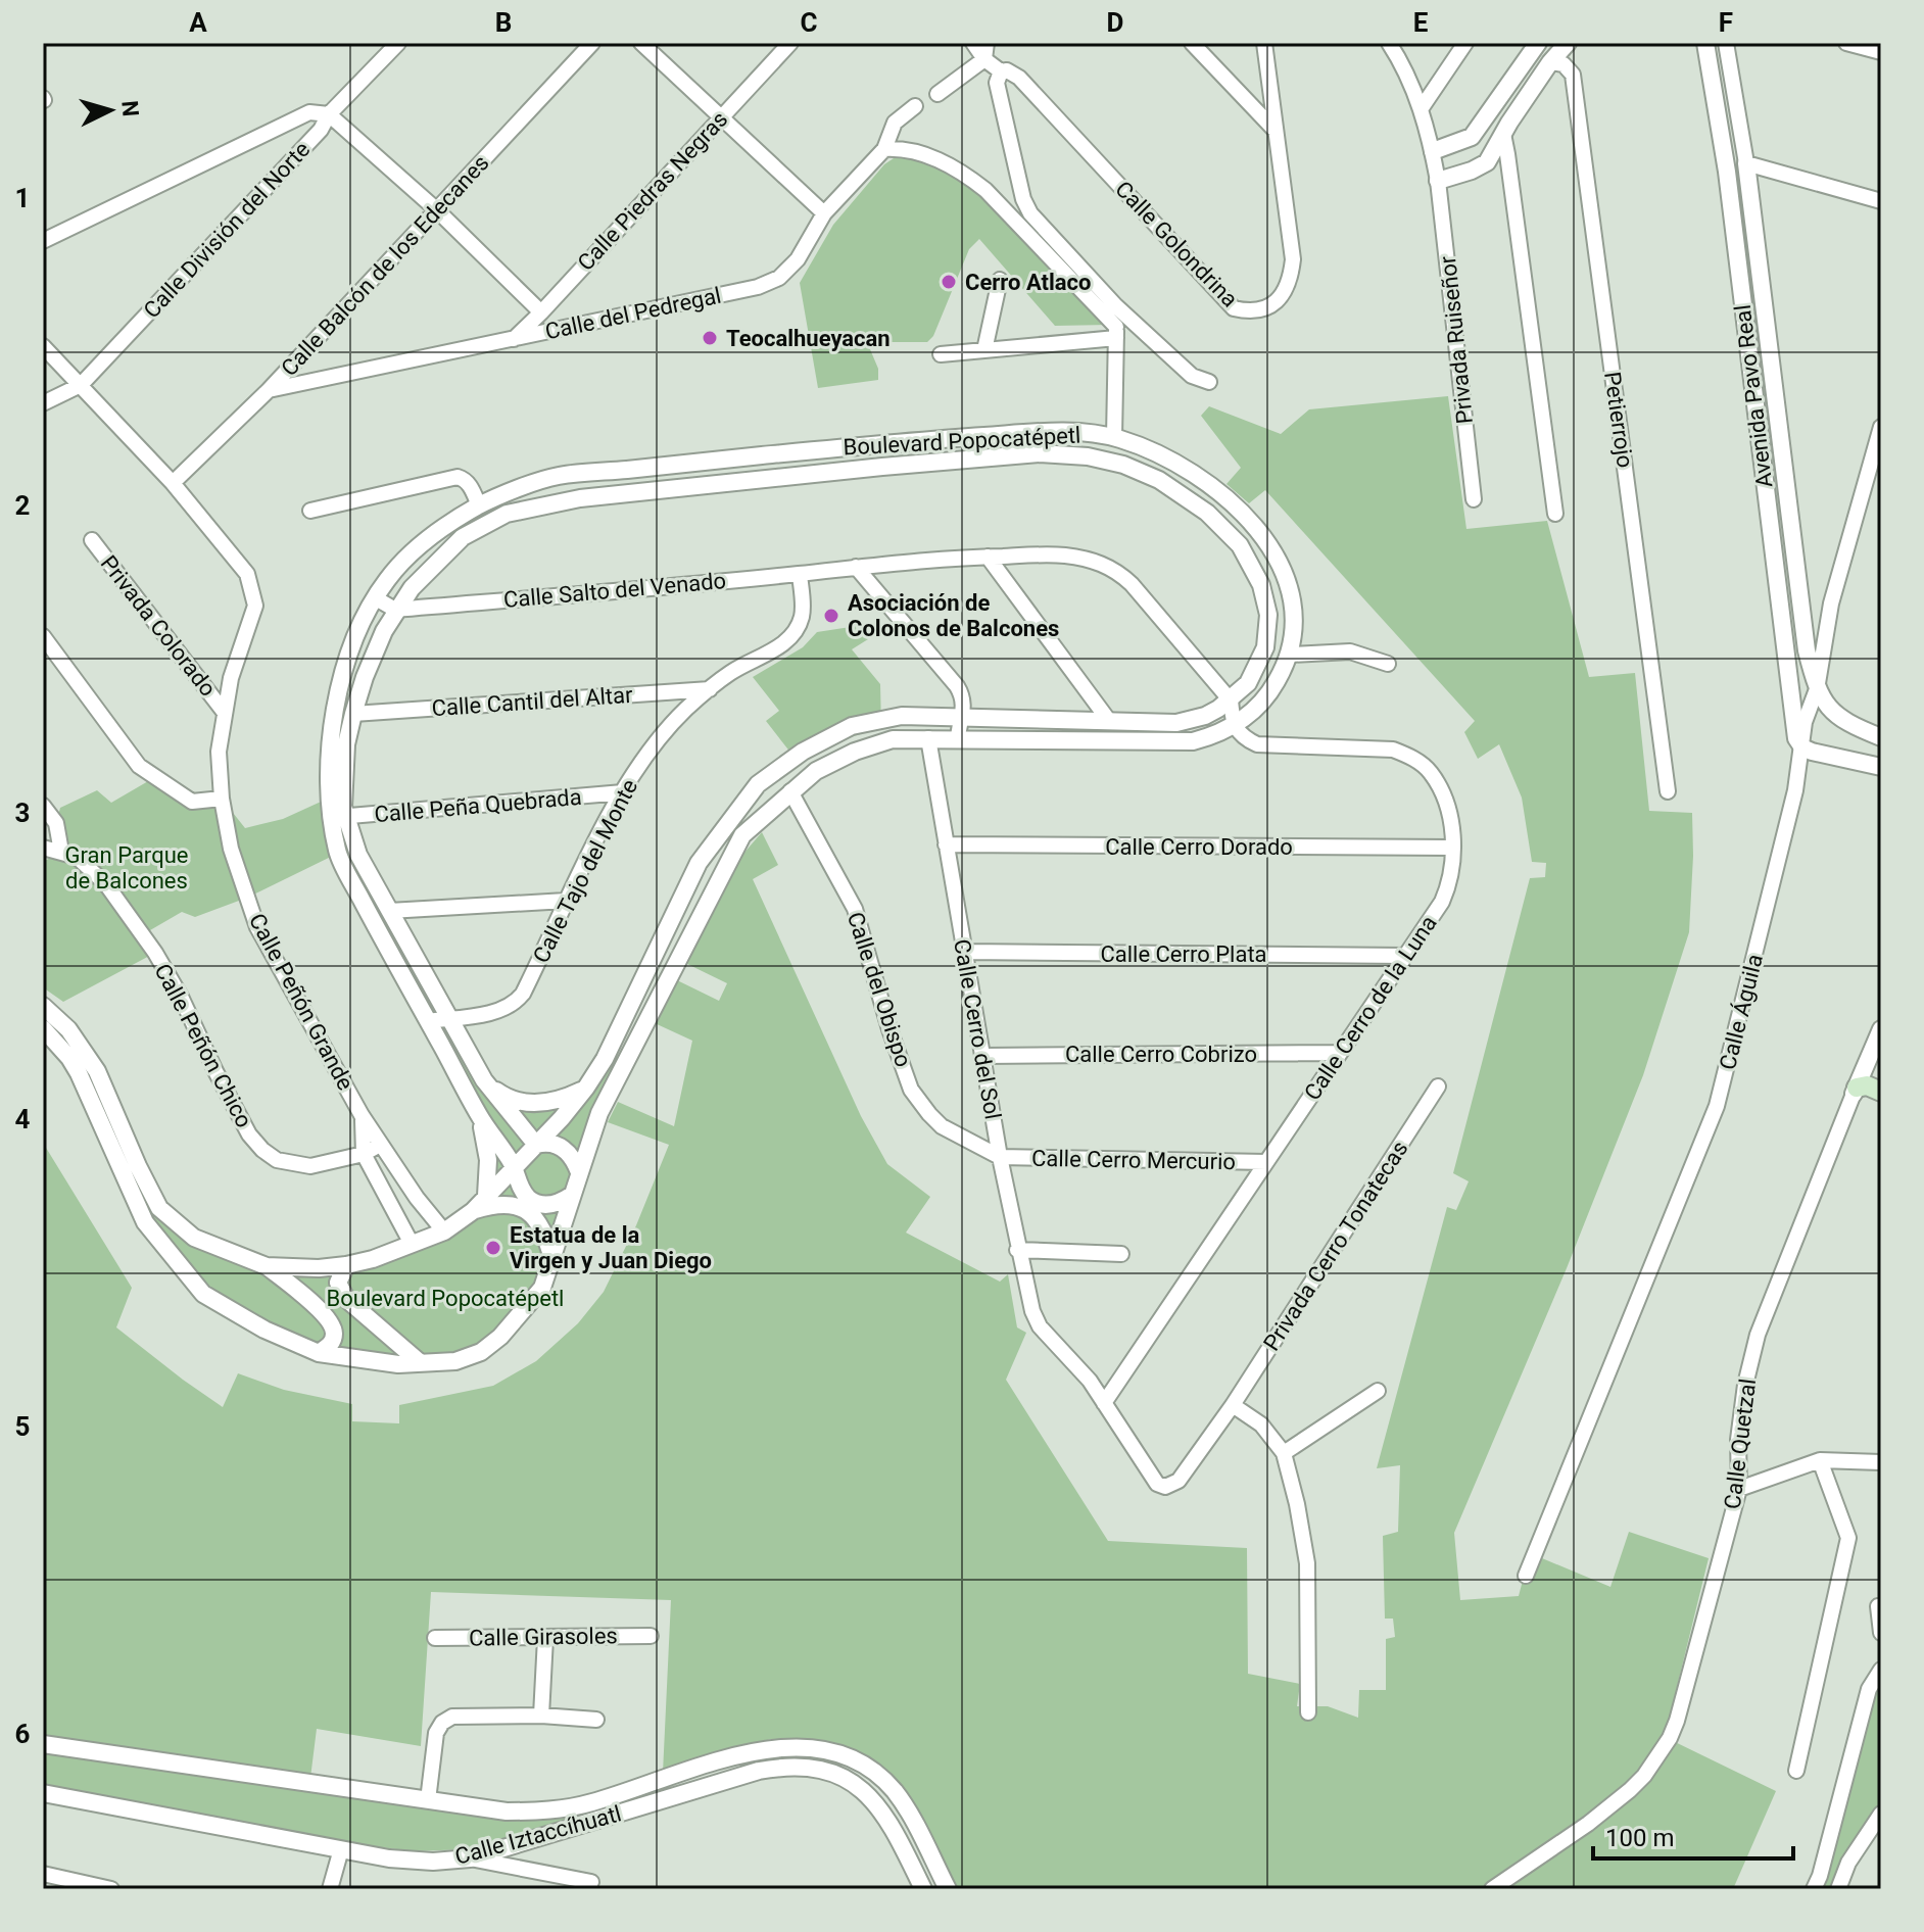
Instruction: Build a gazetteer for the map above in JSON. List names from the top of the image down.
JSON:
{
  "streets": {
    "street": [
      "Calle Piedras Negras",
      "Calle División del Norte",
      "Calle Golondrina",
      "Calle Balcón de los Edecanes",
      "Calle del Pedregal",
      "Privada Ruiseñor",
      "Avenida Pavo Real",
      "Petierrojo",
      "Boulevard Popocatépetl",
      "Calle Salto del Venado",
      "Privada Colorado",
      "Calle Cantil del Altar",
      "Calle Peña Quebrada",
      "Calle Cerro Dorado",
      "Calle Tajo del Monte",
      "Calle Cerro Plata",
      "Calle del Obispo",
      "Calle Peñón Grande",
      "Calle Cerro de la Luna",
      "Calle Águila",
      "Calle Cerro del Sol",
      "Calle Peñón Chico",
      "Calle Cerro Cobrizo",
      "Calle Cerro Mercurio",
      "Privada Cerro Tonatecas",
      "Calle Quetzal",
      "Calle Girasoles",
      "Calle Iztaccíhuatl"
    ]
  },
  "crossings": [
    ["Calle Piedras Negras", "Calle del Pedregal"],
    ["Calle Balcón de los Edecanes", "Calle del Pedregal"],
    ["Calle Balcón de los Edecanes", "Calle Peñón Grande"],
    ["Avenida Pavo Real", "Calle Águila"],
    ["Boulevard Popocatépetl", "Calle Salto del Venado"],
    ["Boulevard Popocatépetl", "Calle Cantil del Altar"],
    ["Boulevard Popocatépetl", "Calle Peña Quebrada"],
    ["Boulevard Popocatépetl", "Calle Tajo del Monte"],
    ["Boulevard Popocatépetl", "Calle del Obispo"],
    ["Boulevard Popocatépetl", "Calle Peñón Grande"],
    ["Boulevard Popocatépetl", "Calle Cerro de la Luna"],
    ["Boulevard Popocatépetl", "Calle Cerro del Sol"],
    ["Calle Salto del Venado", "Calle Tajo del Monte"],
    ["Privada Colorado", "Calle Peñón Grande"],
    ["Calle Cantil del Altar", "Calle Tajo del Monte"],
    ["Calle Peña Quebrada", "Calle Tajo del Monte"],
    ["Calle Cerro Dorado", "Calle Cerro de la Luna"],
    ["Calle Cerro Dorado", "Calle Cerro del Sol"],
    ["Calle Cerro Plata", "Calle Cerro de la Luna"],
    ["Calle Cerro Plata", "Calle Cerro del Sol"],
    ["Calle del Obispo", "Calle Cerro del Sol"],
    ["Calle del Obispo", "Calle Cerro Mercurio"],
    ["Calle Peñón Grande", "Calle Peñón Chico"],
    ["Calle Cerro de la Luna", "Calle Cerro del Sol"],
    ["Calle Cerro de la Luna", "Calle Cerro Cobrizo"],
    ["Calle Cerro de la Luna", "Calle Cerro Mercurio"],
    ["Calle Cerro de la Luna", "Privada Cerro Tonatecas"],
    ["Calle Cerro del Sol", "Calle Cerro Cobrizo"],
    ["Calle Cerro del Sol", "Calle Cerro Mercurio"],
    ["Calle Cerro del Sol", "Privada Cerro Tonatecas"]
  ],
  "parks": ["Gran Parque de Balcones", "Boulevard Popocatépetl"],
  "places": [
    "Cerro Atlaco",
    "Teocalhueyacan",
    "Asociación de Colonos de Balcones",
    "Estatua de la Virgen y Juan Diego"
  ],
  "scale_bar": "100 m",
  "north": "right",
  "grid": {
    "columns": [
      "A",
      "B",
      "C",
      "D",
      "E",
      "F"
    ],
    "rows": [
      "1",
      "2",
      "3",
      "4",
      "5",
      "6"
    ]
  }
}
